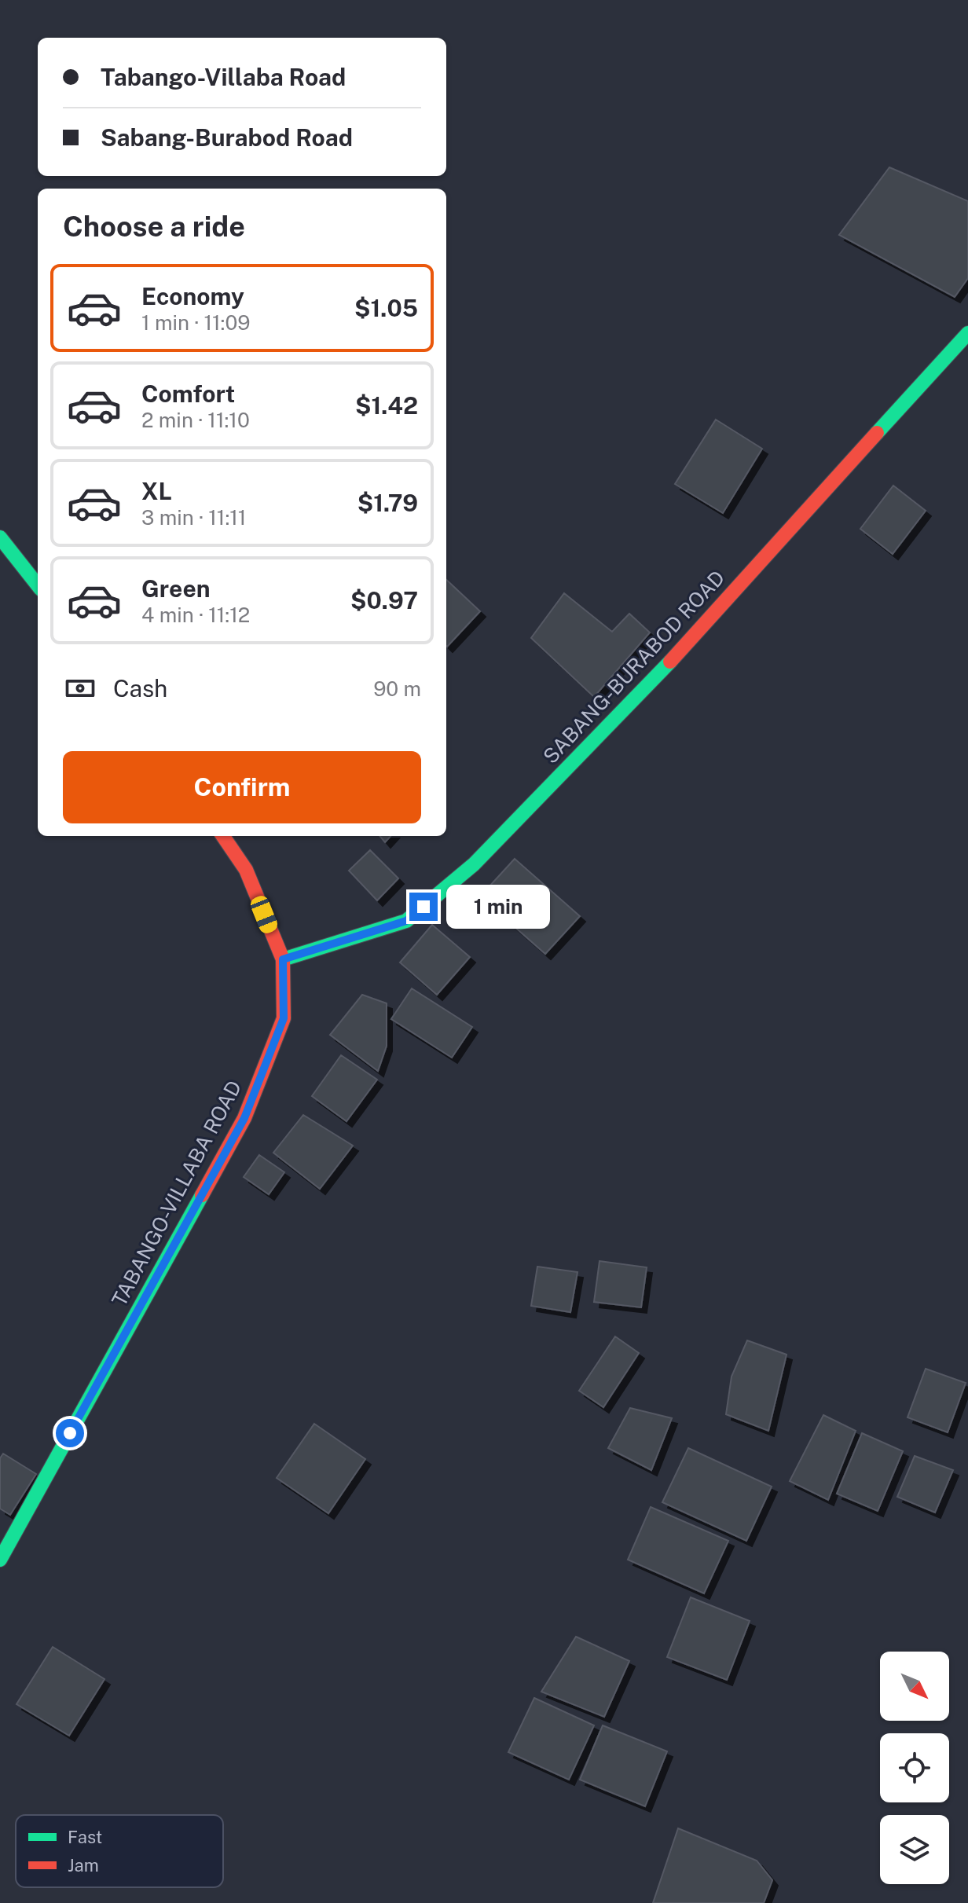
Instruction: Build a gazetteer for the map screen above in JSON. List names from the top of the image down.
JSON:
{
  "streets": {
    "street": ["SABANG-BURABOD ROAD", "TABANGO-VILLABA ROAD"]
  },
  "crossings": [
    ["SABANG-BURABOD ROAD", "TABANGO-VILLABA ROAD"]
  ],
  "legend": ["Fast", "Jam"],
  "north": "bottom right",
  "page": {
    "banner": ["Tabango-Villaba Road", "Sabang-Burabod Road"],
    "heading": "Choose a ride",
    "list": [
      {
        "name": "Economy",
        "note": "1 min · 11:09",
        "value": "$1.05"
      },
      {
        "name": "Comfort",
        "note": "2 min · 11:10",
        "value": "$1.42"
      },
      {
        "name": "XL",
        "note": "3 min · 11:11",
        "value": "$1.79"
      },
      {
        "name": "Green",
        "note": "4 min · 11:12",
        "value": "$0.97"
      }
    ],
    "pay": ["Cash", "90 m"],
    "buttons": "Confirm",
    "bubble": "1 min"
  }
}
